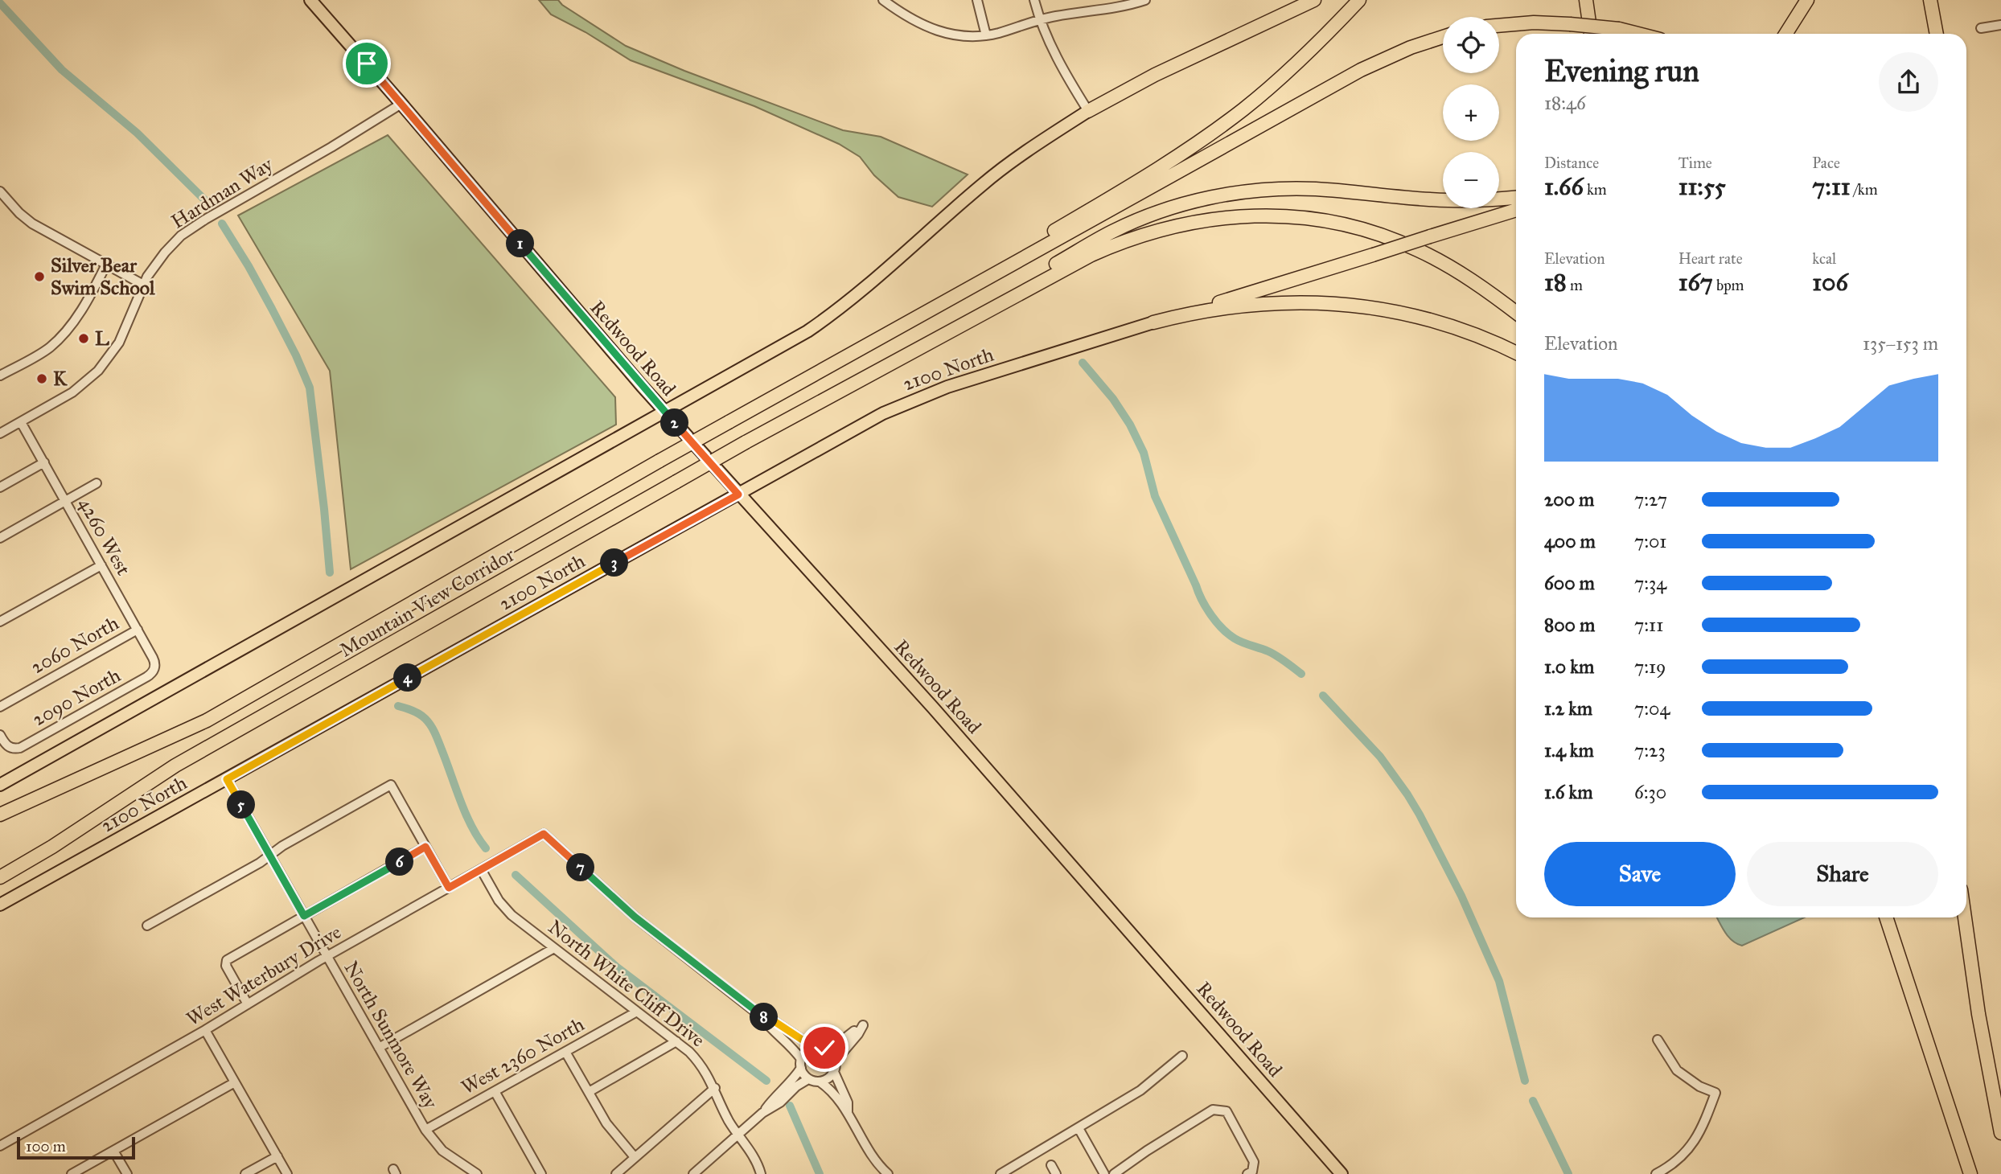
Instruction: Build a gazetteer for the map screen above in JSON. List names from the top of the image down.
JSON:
{
  "streets": {
    "highway": ["Mountain View Corridor"],
    "main road": ["Redwood Road", "2100 North"],
    "street": [
      "Hardman Way",
      "4260 West",
      "2060 North",
      "2090 North",
      "West Waterbury Drive",
      "North White Cliff Drive",
      "North Sunmore Way",
      "West 2360 North"
    ]
  },
  "crossings": [
    ["Hardman Way", "Redwood Road"],
    ["Hardman Way", "4260 West"],
    ["Redwood Road", "2100 North"],
    ["2100 North", "North Sunmore Way"],
    ["4260 West", "2060 North"],
    ["4260 West", "2090 North"],
    ["West Waterbury Drive", "North White Cliff Drive"],
    ["West Waterbury Drive", "North Sunmore Way"],
    ["North White Cliff Drive", "West 2360 North"],
    ["North Sunmore Way", "West 2360 North"]
  ],
  "places": ["Silver Bear Swim School", "L", "K"],
  "scale_bar": "100 m",
  "page": {
    "map_buttons": ["+", "−"],
    "heading": ["Evening run", "18:46"],
    "stats": [
      ["Distance", "1.66 km"],
      ["Time", "11:55"],
      ["Pace", "7:11 /km"],
      ["Elevation", "18 m"],
      ["Heart rate", "167 bpm"],
      ["kcal", "106"]
    ],
    "pins": [
      "1",
      "2",
      "3",
      "4",
      "5",
      "6",
      "7",
      "8"
    ],
    "chart": ["Elevation", "135–153 m"],
    "list": [
      {
        "name": "200 m",
        "note": "7:27"
      },
      {
        "name": "400 m",
        "note": "7:01"
      },
      {
        "name": "600 m",
        "note": "7:34"
      },
      {
        "name": "800 m",
        "note": "7:11"
      },
      {
        "name": "1.0 km",
        "note": "7:19"
      },
      {
        "name": "1.2 km",
        "note": "7:04"
      },
      {
        "name": "1.4 km",
        "note": "7:23"
      },
      {
        "name": "1.6 km",
        "note": "6:30"
      }
    ],
    "buttons": ["Save", "Share"],
    "scale": "100 m"
  }
}
